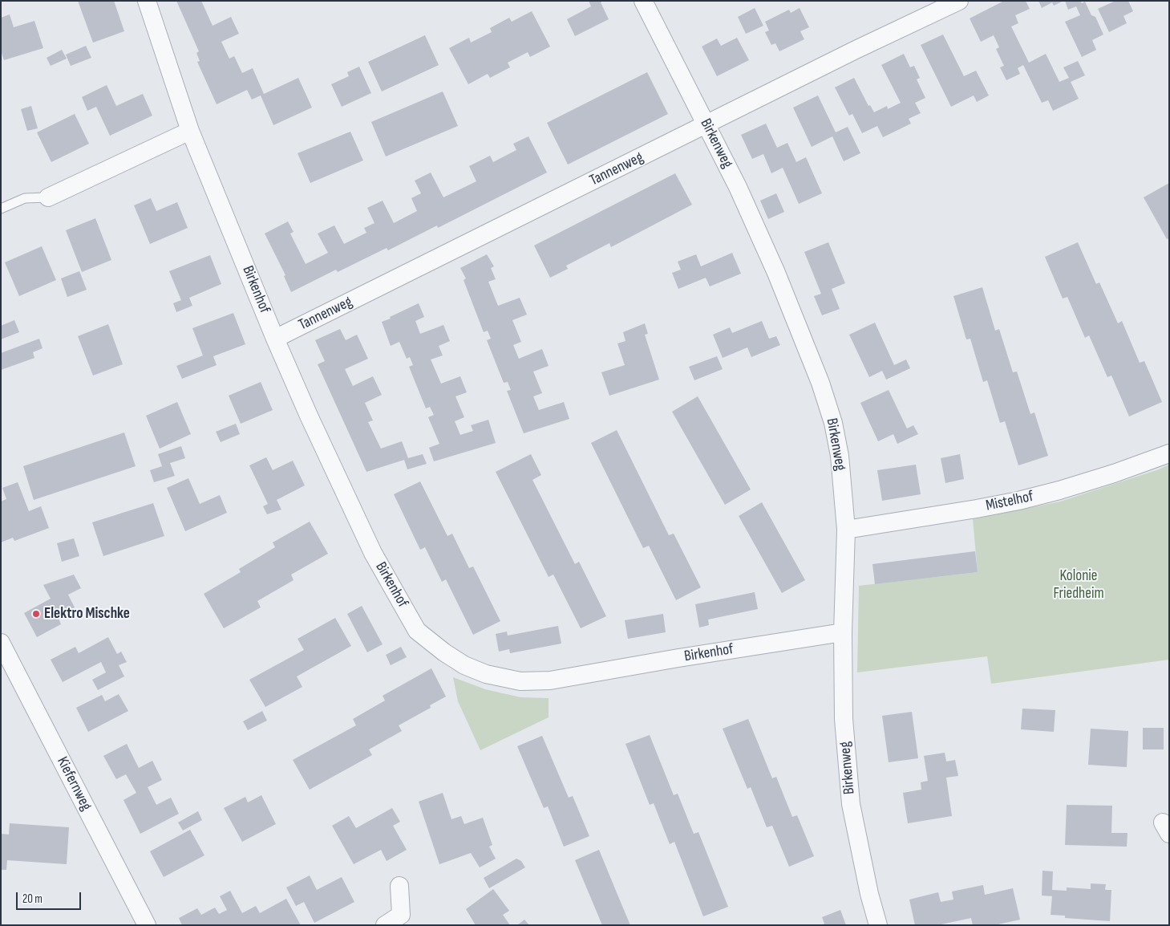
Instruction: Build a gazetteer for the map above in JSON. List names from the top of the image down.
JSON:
{
  "streets": {
    "street": [
      "Birkenweg",
      "Tannenweg",
      "Birkenhof",
      "Mistelhof",
      "Kiefernweg"
    ]
  },
  "crossings": [
    ["Birkenweg", "Tannenweg"],
    ["Birkenweg", "Birkenhof"],
    ["Birkenweg", "Mistelhof"],
    ["Tannenweg", "Birkenhof"]
  ],
  "parks": ["Kolonie Friedheim"],
  "places": ["Elektro Mischke"],
  "scale_bar": "20 m"
}
